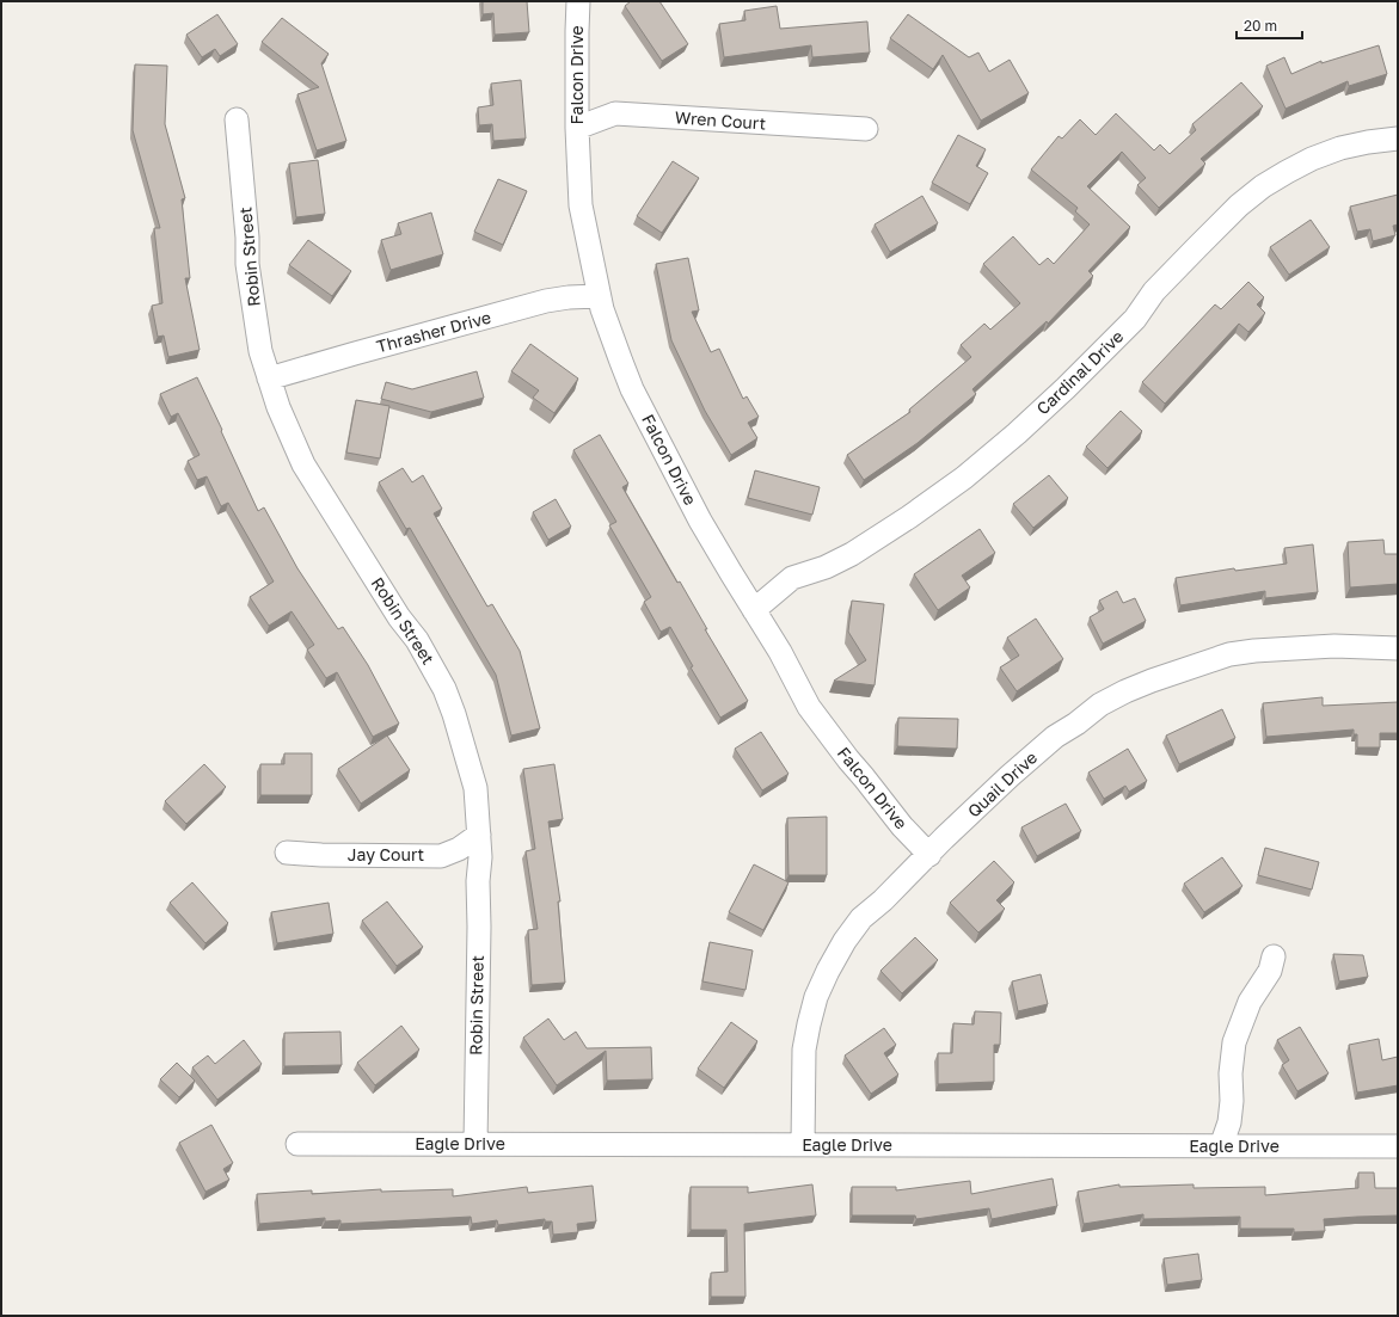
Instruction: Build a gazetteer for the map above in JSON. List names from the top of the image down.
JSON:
{
  "streets": {
    "street": [
      "Falcon Drive",
      "Wren Court",
      "Robin Street",
      "Thrasher Drive",
      "Cardinal Drive",
      "Quail Drive",
      "Jay Court",
      "Eagle Drive"
    ]
  },
  "crossings": [
    ["Falcon Drive", "Wren Court"],
    ["Falcon Drive", "Thrasher Drive"],
    ["Falcon Drive", "Cardinal Drive"],
    ["Falcon Drive", "Quail Drive"],
    ["Robin Street", "Thrasher Drive"],
    ["Robin Street", "Jay Court"],
    ["Robin Street", "Eagle Drive"],
    ["Quail Drive", "Eagle Drive"]
  ],
  "scale_bar": "20 m"
}
